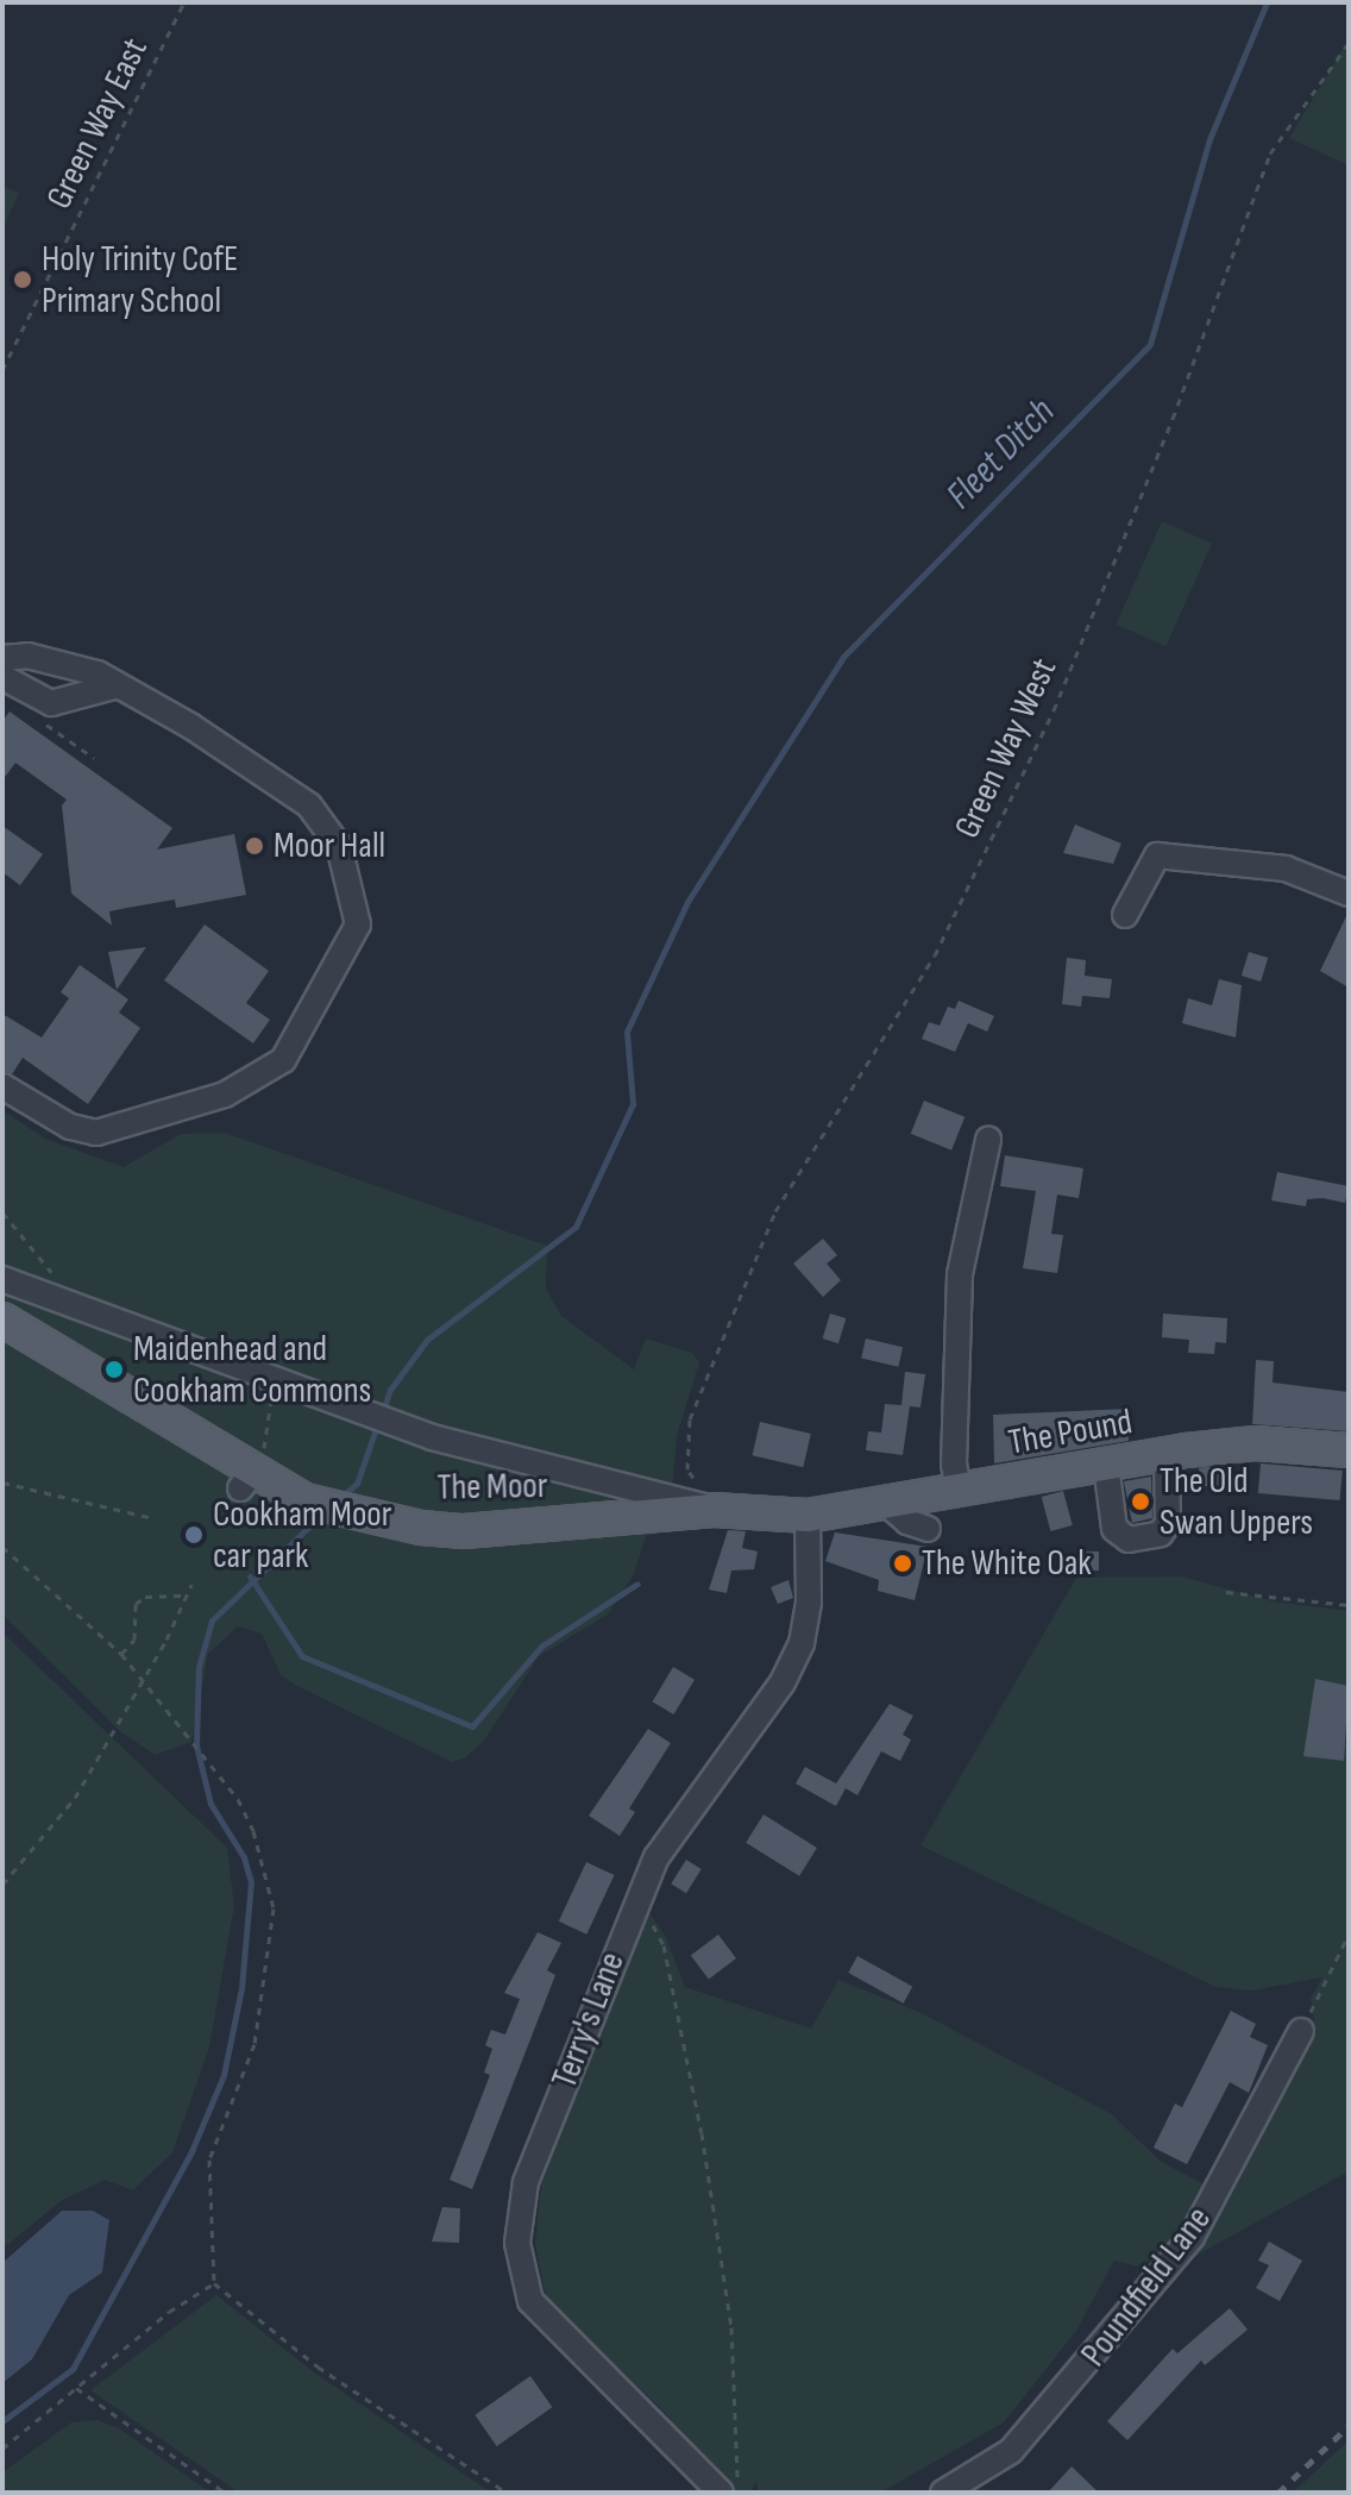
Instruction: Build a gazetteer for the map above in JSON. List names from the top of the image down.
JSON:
{
  "streets": {
    "main road": ["The Pound", "The Moor"],
    "street": ["Terry's Lane", "Poundfield Lane"],
    "path": ["Green Way East", "Green Way West"]
  },
  "crossings": [
    ["The Pound", "The Moor"],
    ["The Pound", "Terry's Lane"],
    ["The Moor", "Terry's Lane"]
  ],
  "water": ["Fleet Ditch"],
  "places": [
    "Holy Trinity CofE Primary School",
    "Moor Hall",
    "Maidenhead and Cookham Commons",
    "The Old Swan Uppers",
    "Cookham Moor car park",
    "The White Oak"
  ]
}
